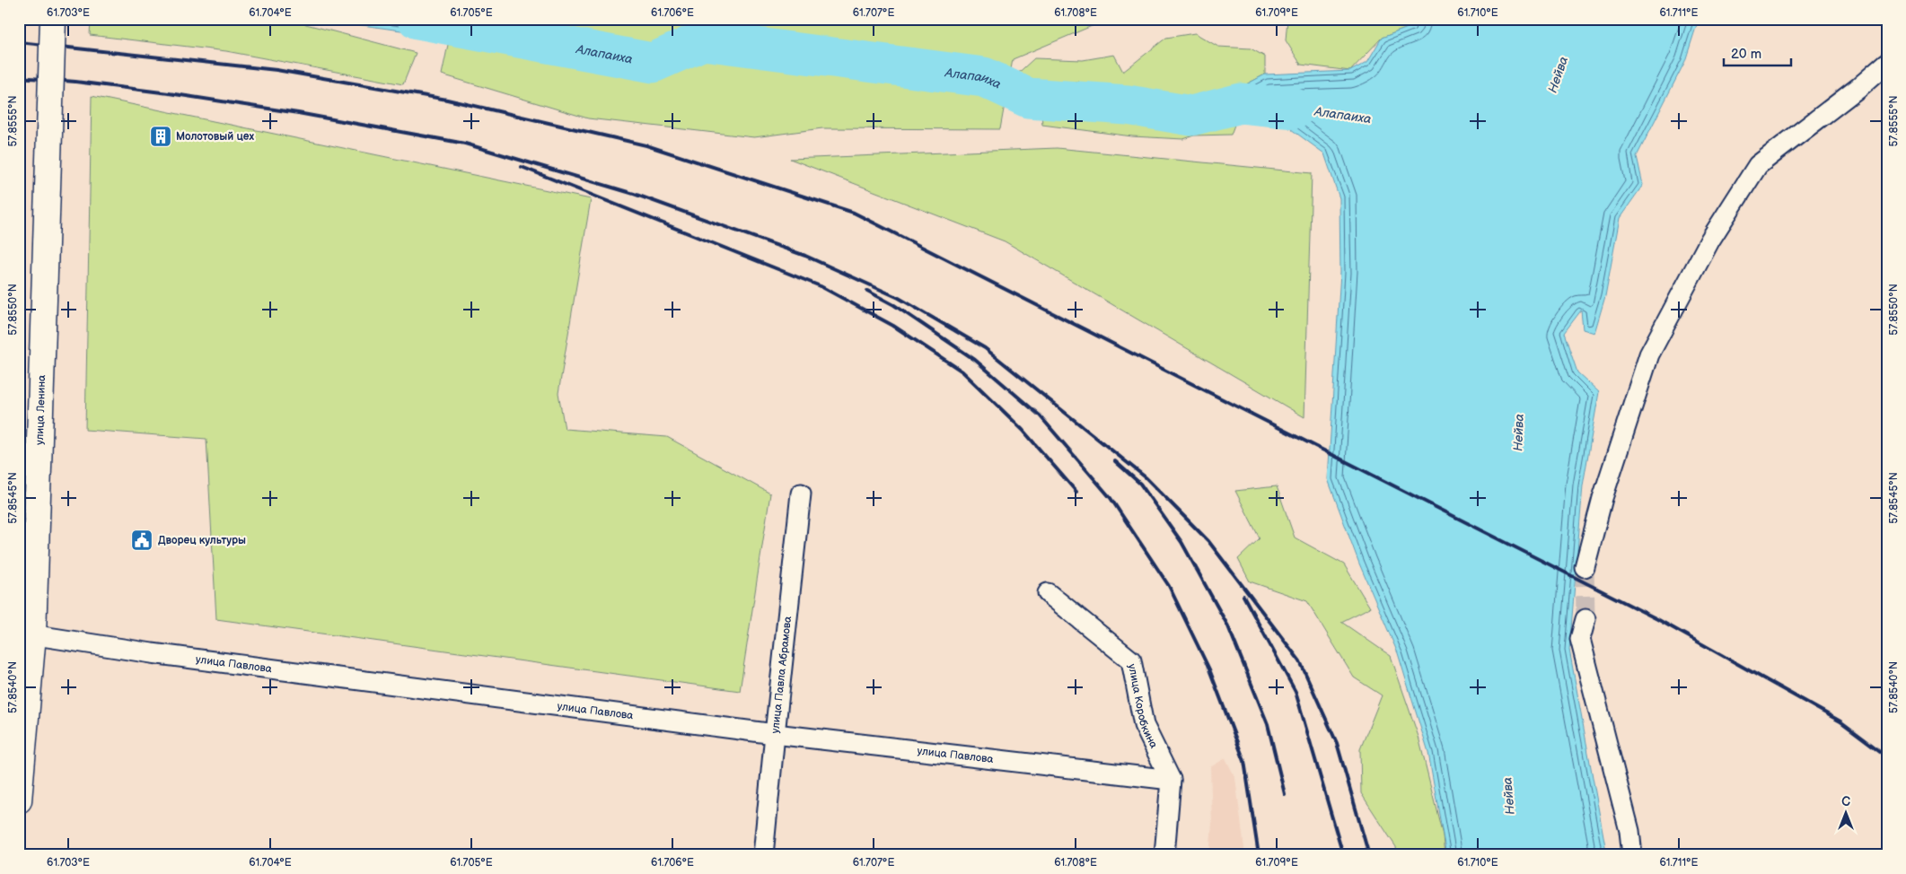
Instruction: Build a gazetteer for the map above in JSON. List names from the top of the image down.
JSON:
{
  "streets": {
    "main road": ["улица Ленина"],
    "street": ["улица Павлова", "улица Павла Абрамова", "улица Коробкина"]
  },
  "crossings": [
    ["улица Ленина", "улица Павлова"],
    ["улица Павлова", "улица Павла Абрамова"],
    ["улица Павлова", "улица Коробкина"]
  ],
  "water": ["Алапаиха", "Нейва"],
  "places": {
    "building": ["Молотовый цех"],
    "public building": ["Дворец культуры"]
  },
  "scale_bar": "20 m",
  "north": "top",
  "coordinates": [
    "61.703°E",
    "61.704°E",
    "61.705°E",
    "61.706°E",
    "61.707°E",
    "61.708°E",
    "61.709°E",
    "61.710°E",
    "61.711°E",
    "57.8555°N",
    "57.8550°N",
    "57.8545°N",
    "57.8540°N"
  ]
}
